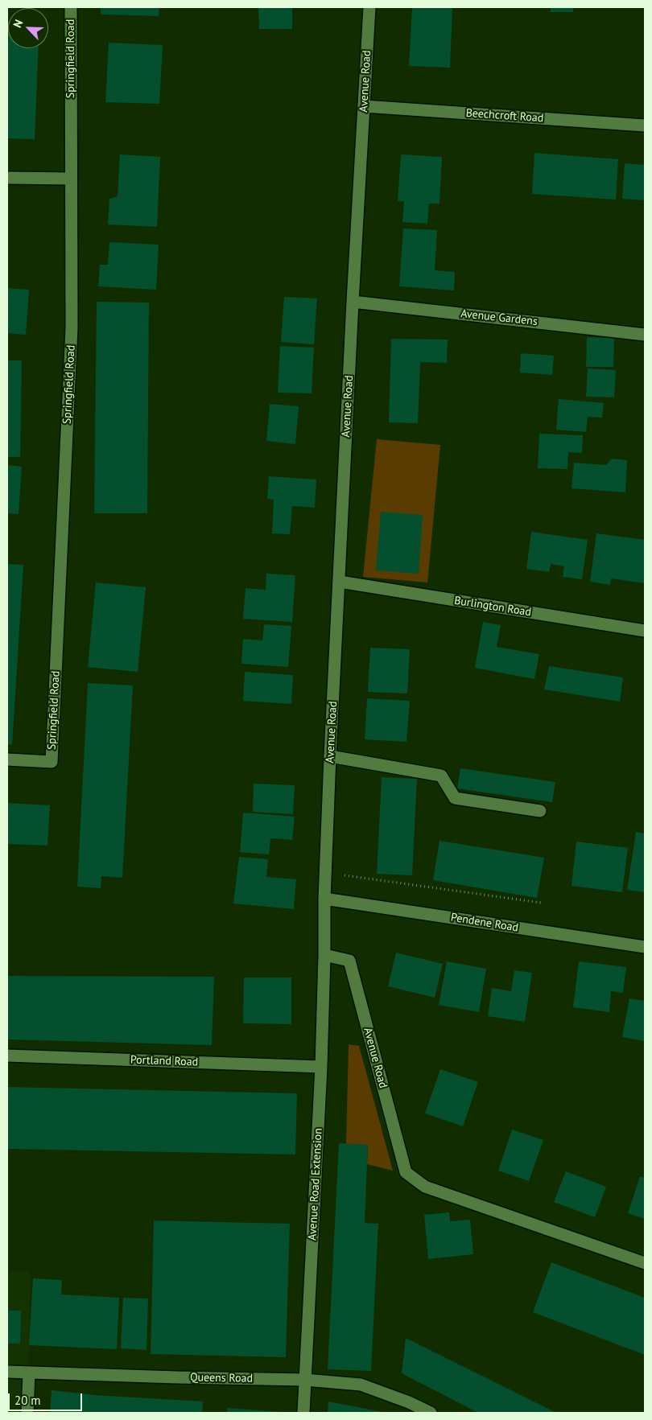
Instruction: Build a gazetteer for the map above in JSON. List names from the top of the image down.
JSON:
{
  "streets": {
    "street": [
      "Springfield Road",
      "Avenue Road",
      "Beechcroft Road",
      "Avenue Gardens",
      "Burlington Road",
      "Pendene Road",
      "Portland Road",
      "Avenue Road Extension",
      "Queens Road"
    ]
  },
  "crossings": [
    ["Avenue Road", "Beechcroft Road"],
    ["Avenue Road", "Avenue Gardens"],
    ["Avenue Road", "Burlington Road"],
    ["Avenue Road", "Pendene Road"],
    ["Avenue Road", "Avenue Road Extension"],
    ["Portland Road", "Avenue Road Extension"],
    ["Avenue Road Extension", "Queens Road"]
  ],
  "scale_bar": "20 m",
  "north": "top left"
}
